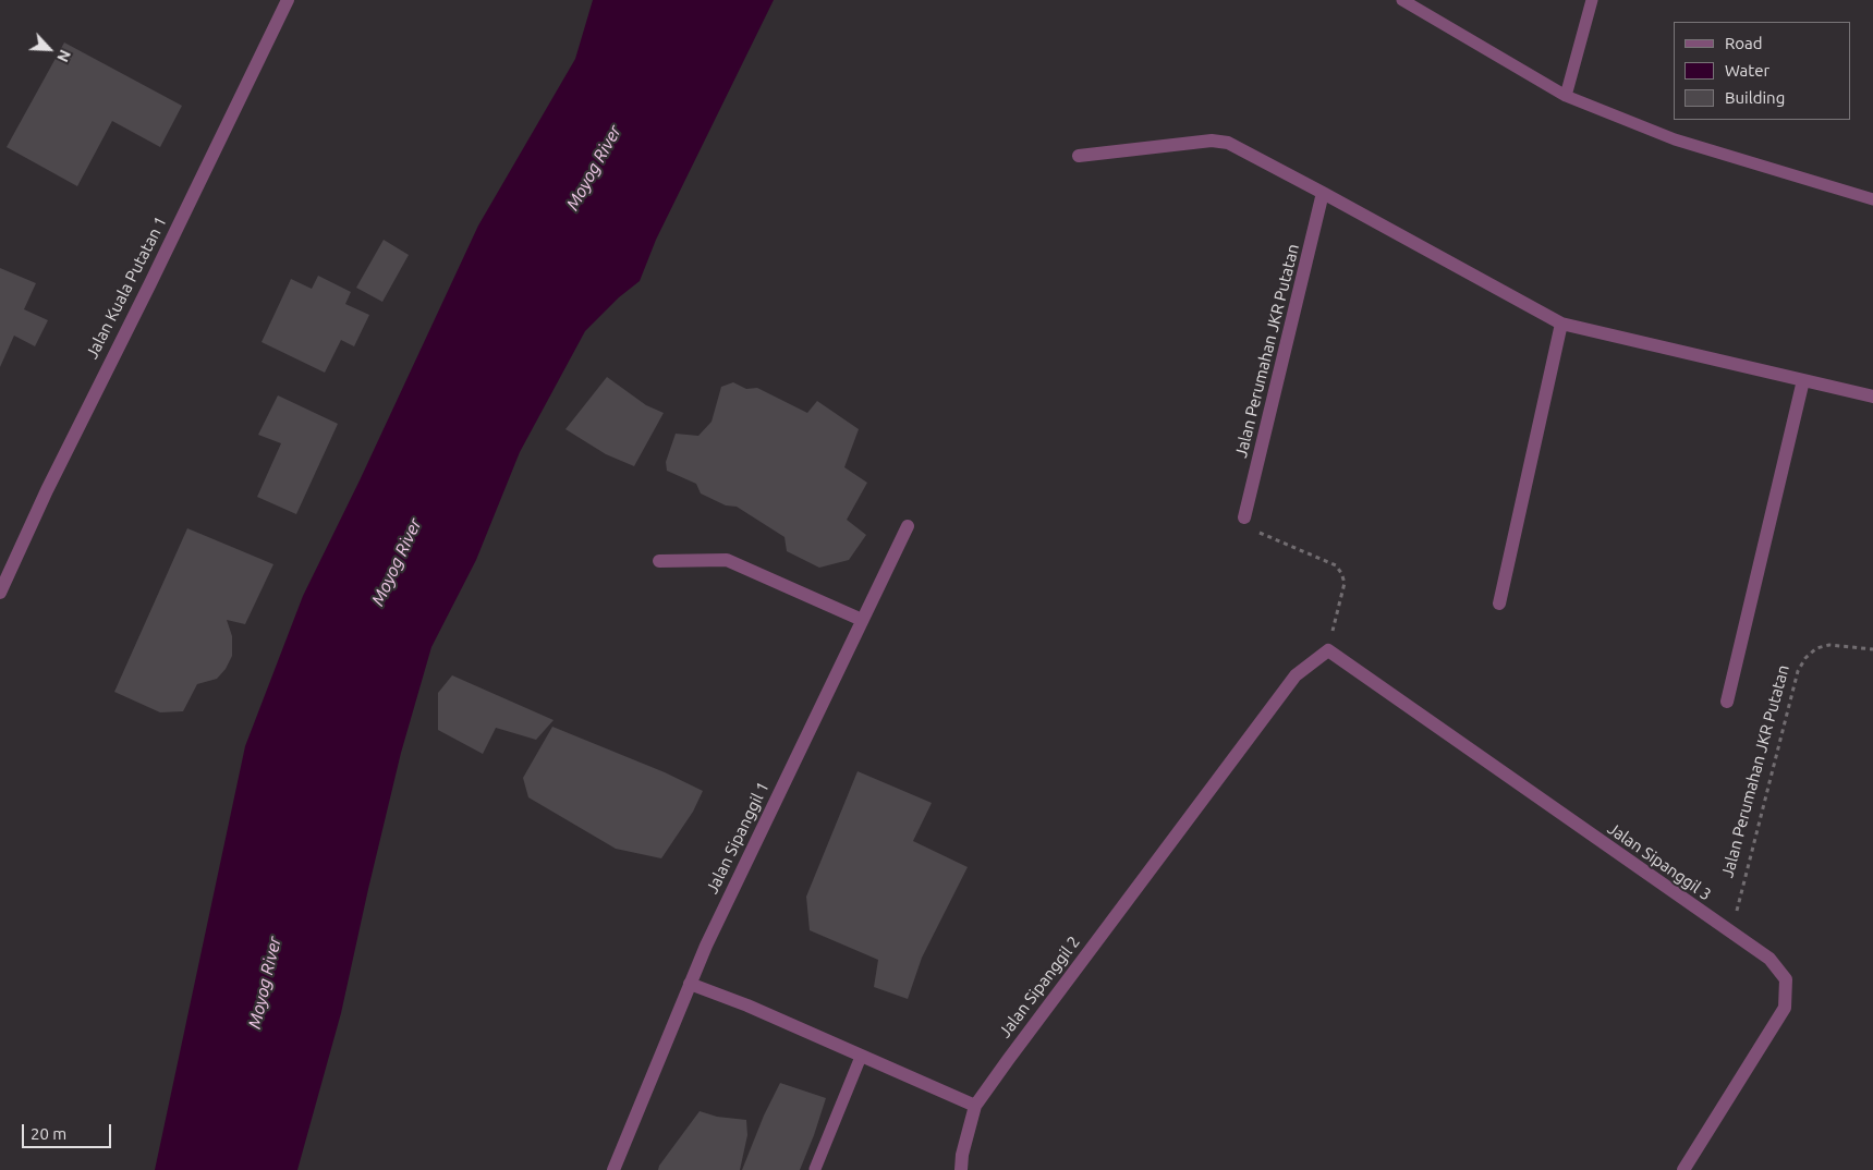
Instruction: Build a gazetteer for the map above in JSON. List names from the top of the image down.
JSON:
{
  "streets": {
    "street": [
      "Jalan Kuala Putatan 1",
      "Jalan Perumahan JKR Putatan",
      "Jalan Sipanggil 1",
      "Jalan Sipanggil 3",
      "Jalan Sipanggil 2"
    ]
  },
  "crossings": [
    ["Jalan Perumahan JKR Putatan", "Jalan Sipanggil 3"],
    ["Jalan Sipanggil 3", "Jalan Sipanggil 2"]
  ],
  "water": ["Moyog River"],
  "legend": ["Road", "Water", "Building"],
  "scale_bar": "20 m",
  "north": "bottom right"
}
